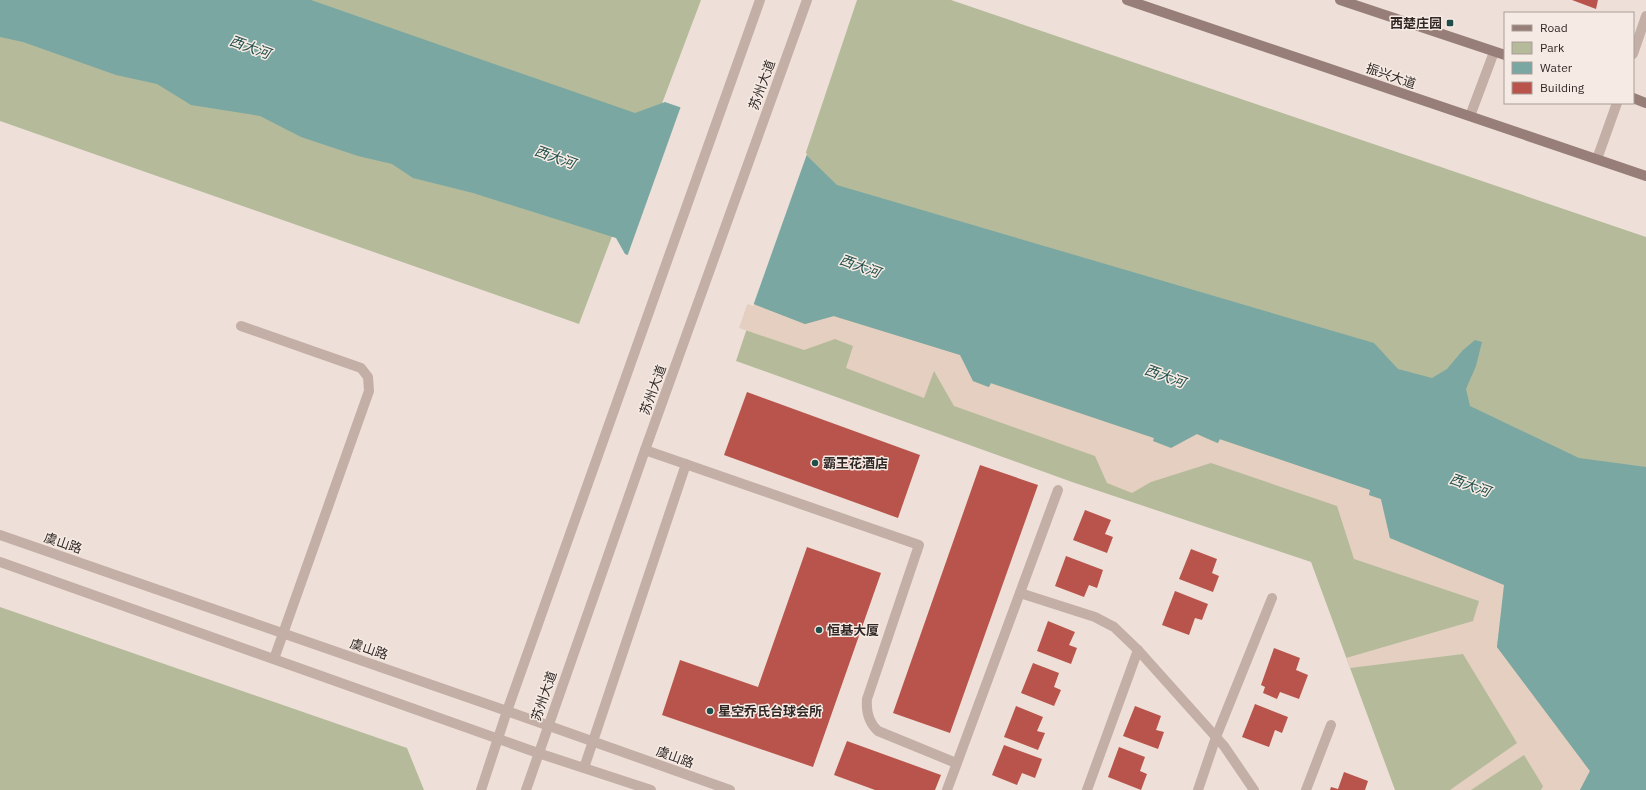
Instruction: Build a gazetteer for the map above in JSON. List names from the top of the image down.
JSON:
{
  "streets": {
    "main road": ["振兴大道"],
    "street": ["苏州大道", "虞山路"]
  },
  "crossings": [
    ["苏州大道", "虞山路"]
  ],
  "water": ["西大河"],
  "places": {
    "transit": ["西楚庄园"],
    "other": ["霸王花酒店", "恒基大厦", "星空乔氏台球会所"]
  },
  "legend": [
    "Road",
    "Park",
    "Water",
    "Building"
  ]
}
